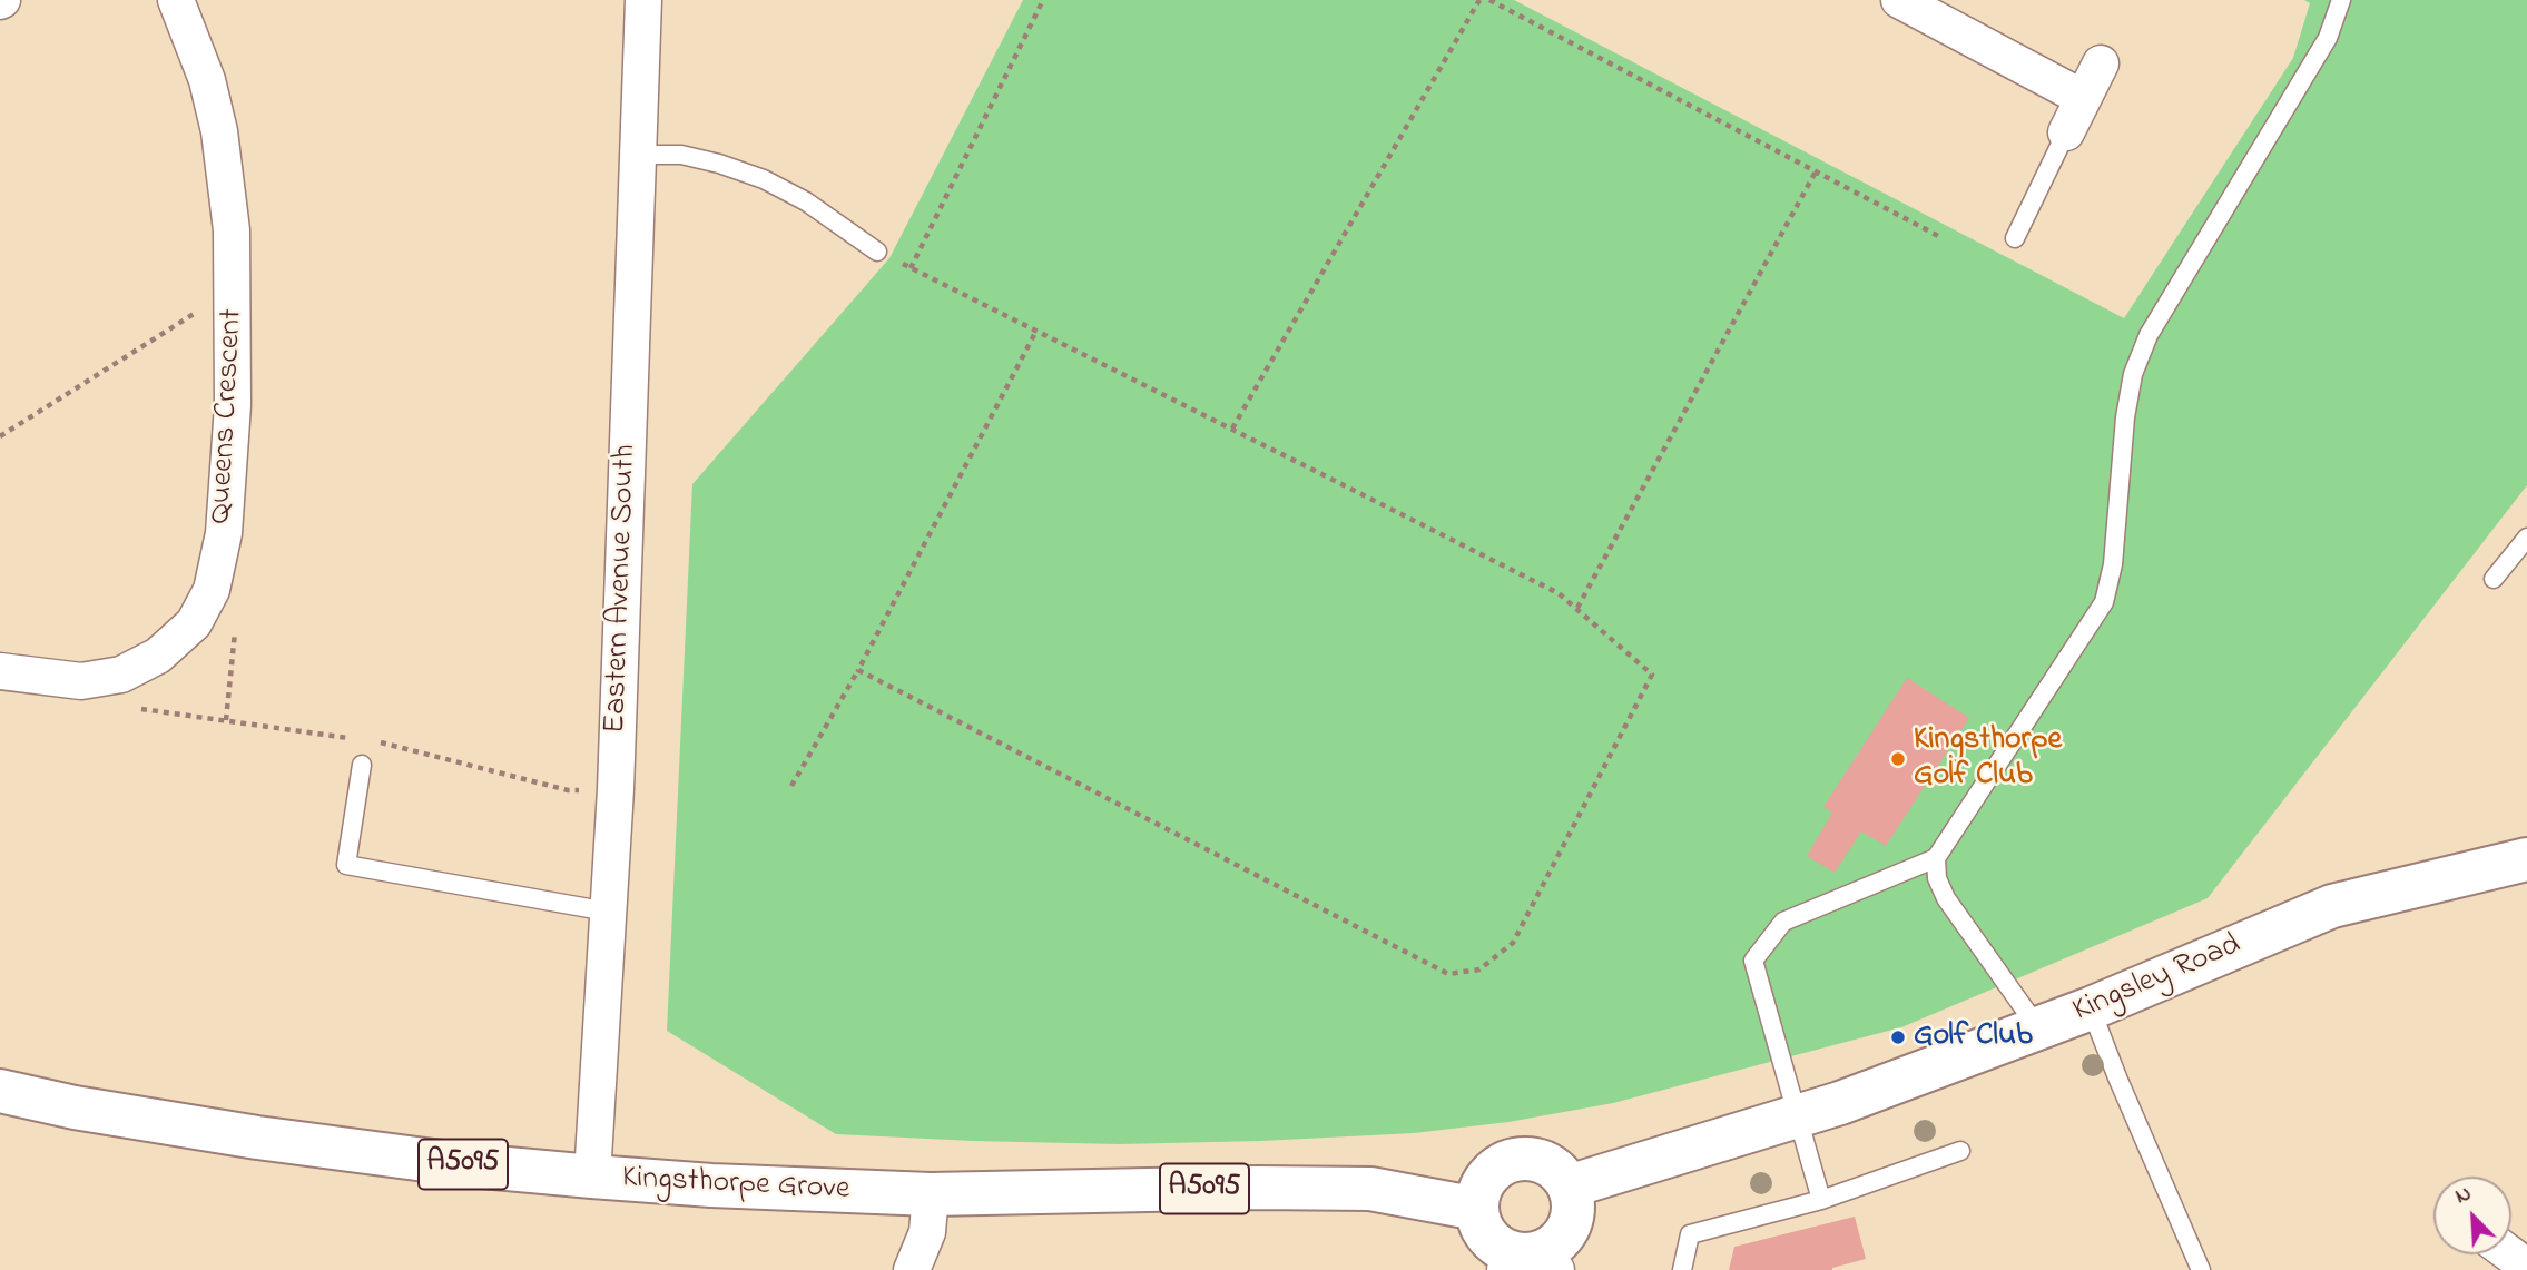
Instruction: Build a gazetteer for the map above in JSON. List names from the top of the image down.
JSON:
{
  "streets": {
    "main road": ["Kingsley Road", "A5095", "Kingsthorpe Grove"],
    "street": ["Queens Crescent", "Eastern Avenue South"]
  },
  "crossings": [
    ["Eastern Avenue South", "Kingsthorpe Grove"],
    ["Kingsley Road", "Kingsthorpe Grove"]
  ],
  "places": ["Kingsthorpe Golf Club", "Golf Club"],
  "north": "top left"
}
